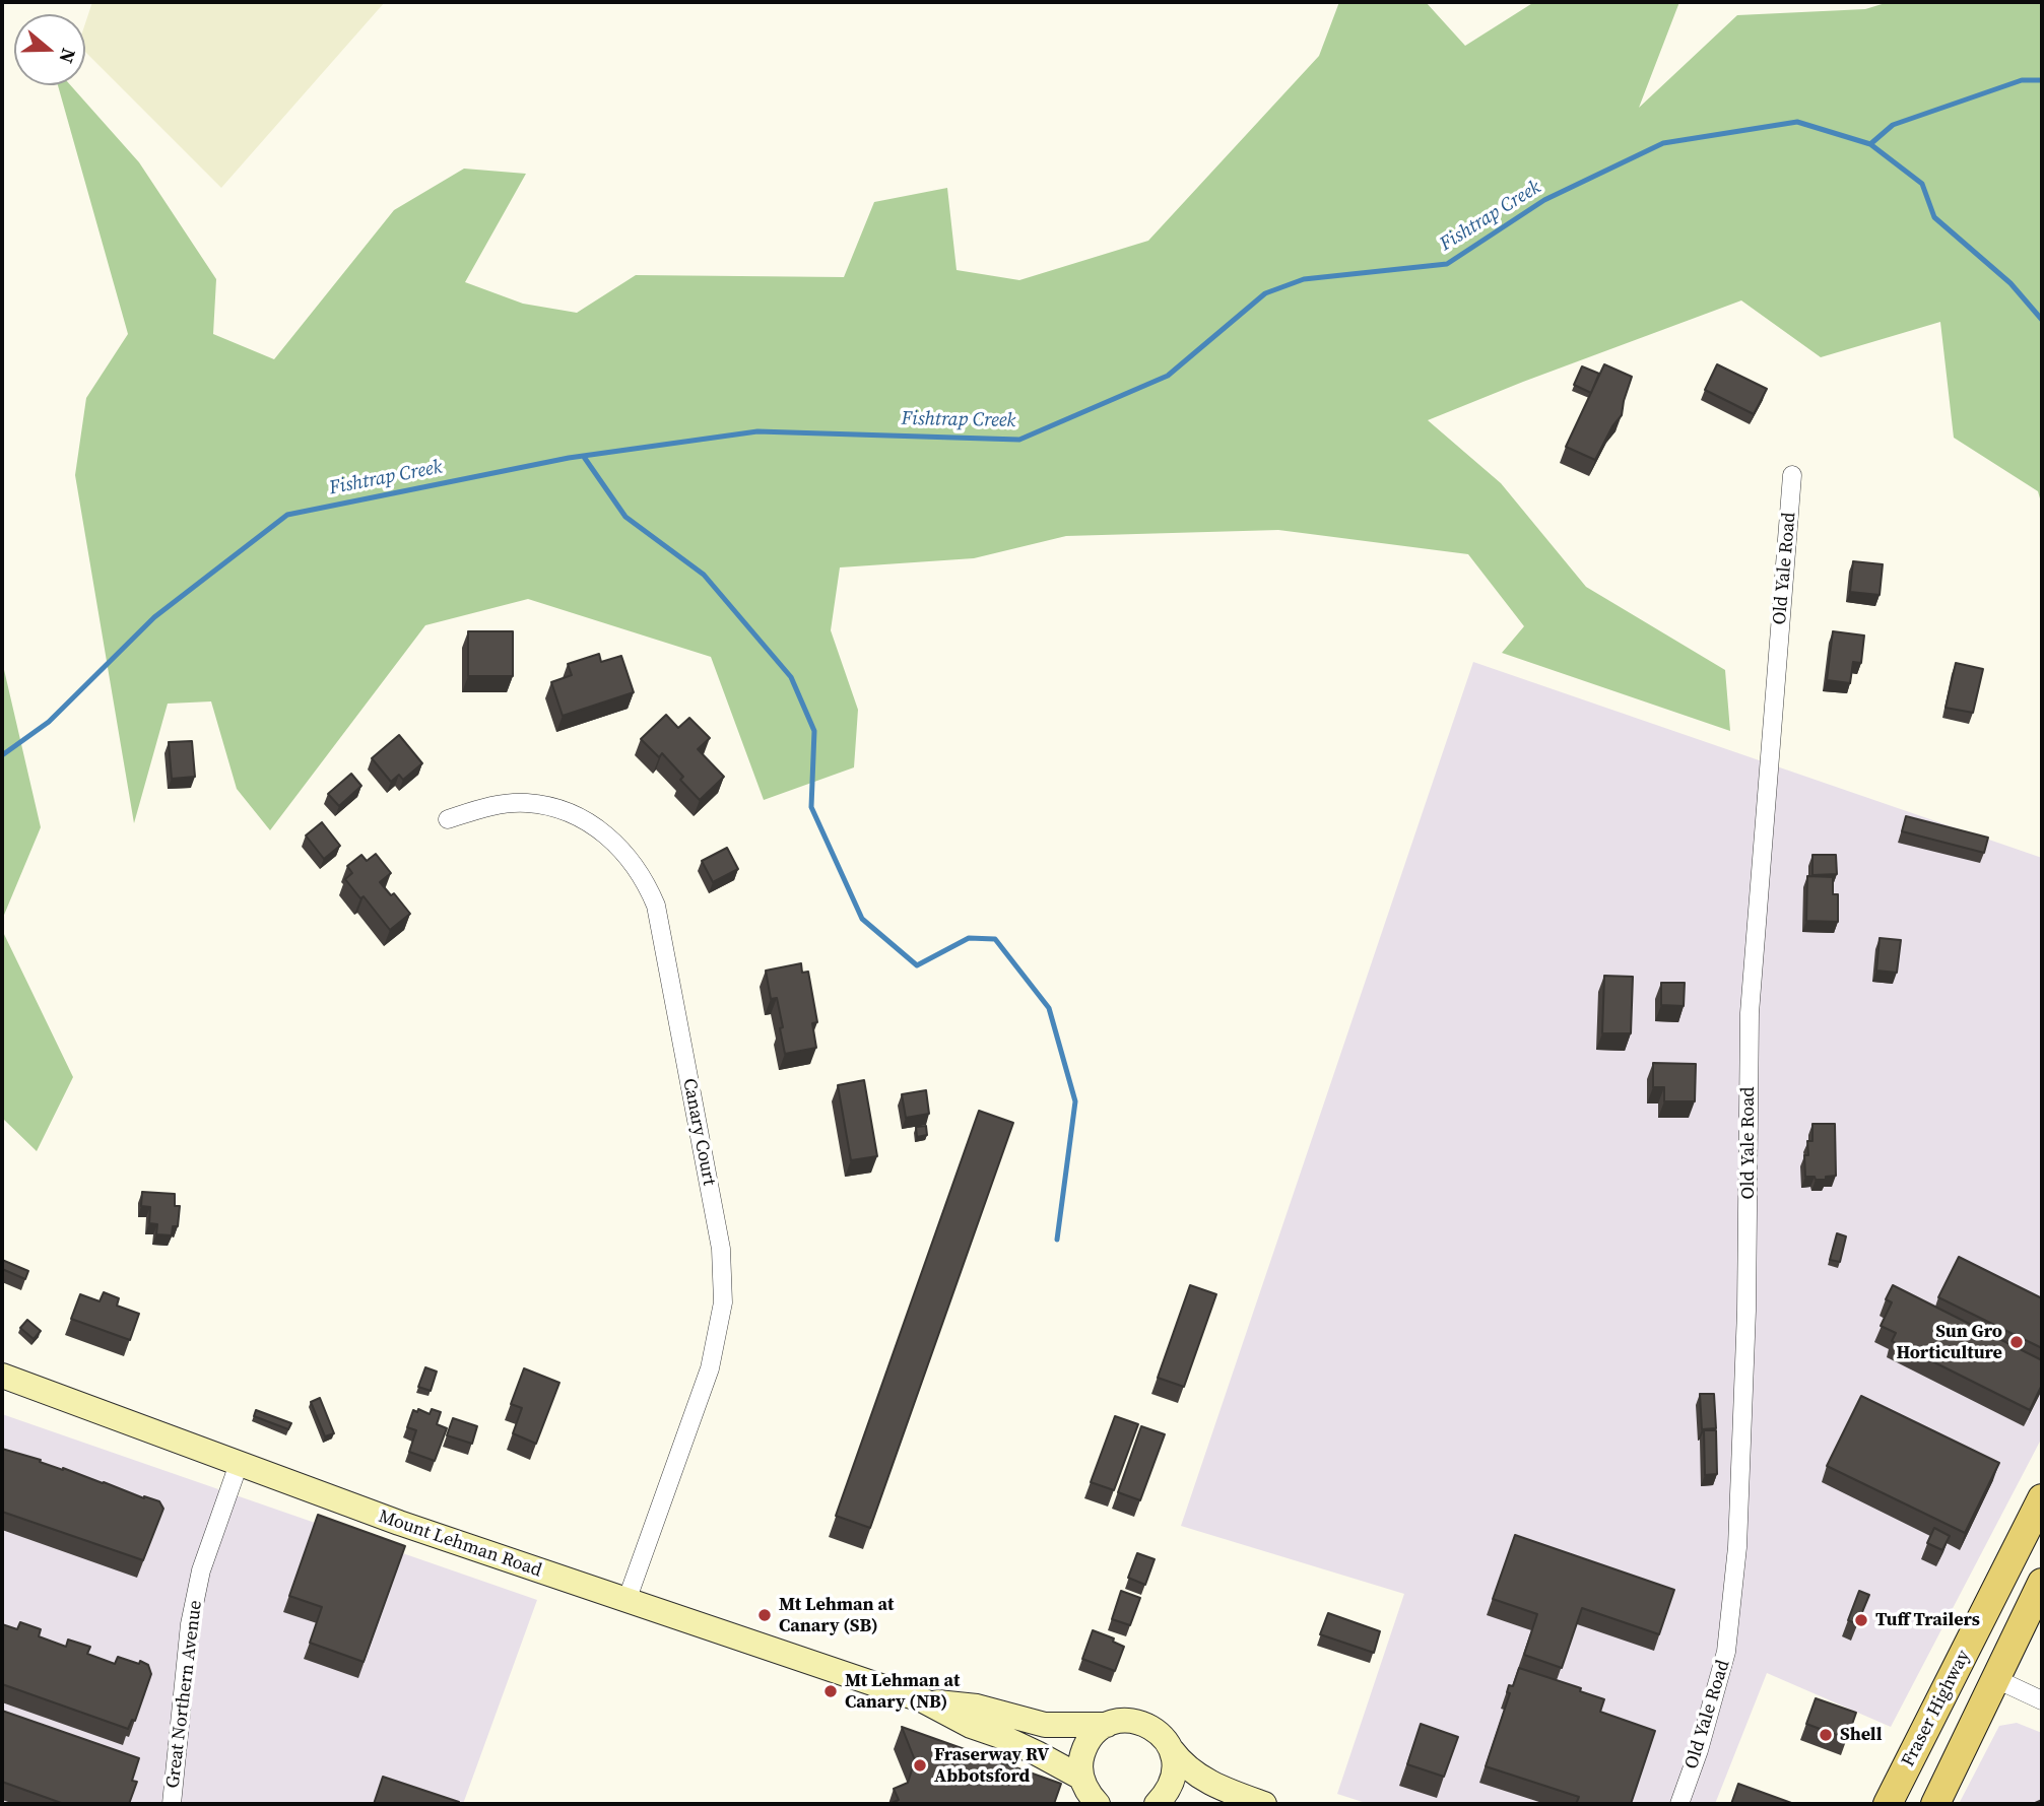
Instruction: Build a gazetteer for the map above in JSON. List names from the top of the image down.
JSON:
{
  "streets": {
    "main road": ["Mount Lehman Road", "Fraser Highway"],
    "street": ["Old Yale Road", "Canary Court", "Great Northern Avenue"]
  },
  "crossings": [
    ["Canary Court", "Mount Lehman Road"],
    ["Mount Lehman Road", "Great Northern Avenue"]
  ],
  "water": ["Fishtrap Creek"],
  "places": [
    "Sun Gro Horticulture",
    "Mt Lehman at Canary (SB)",
    "Tuff Trailers",
    "Mt Lehman at Canary (NB)",
    "Shell",
    "Fraserway RV Abbotsford"
  ],
  "north": "right"
}
